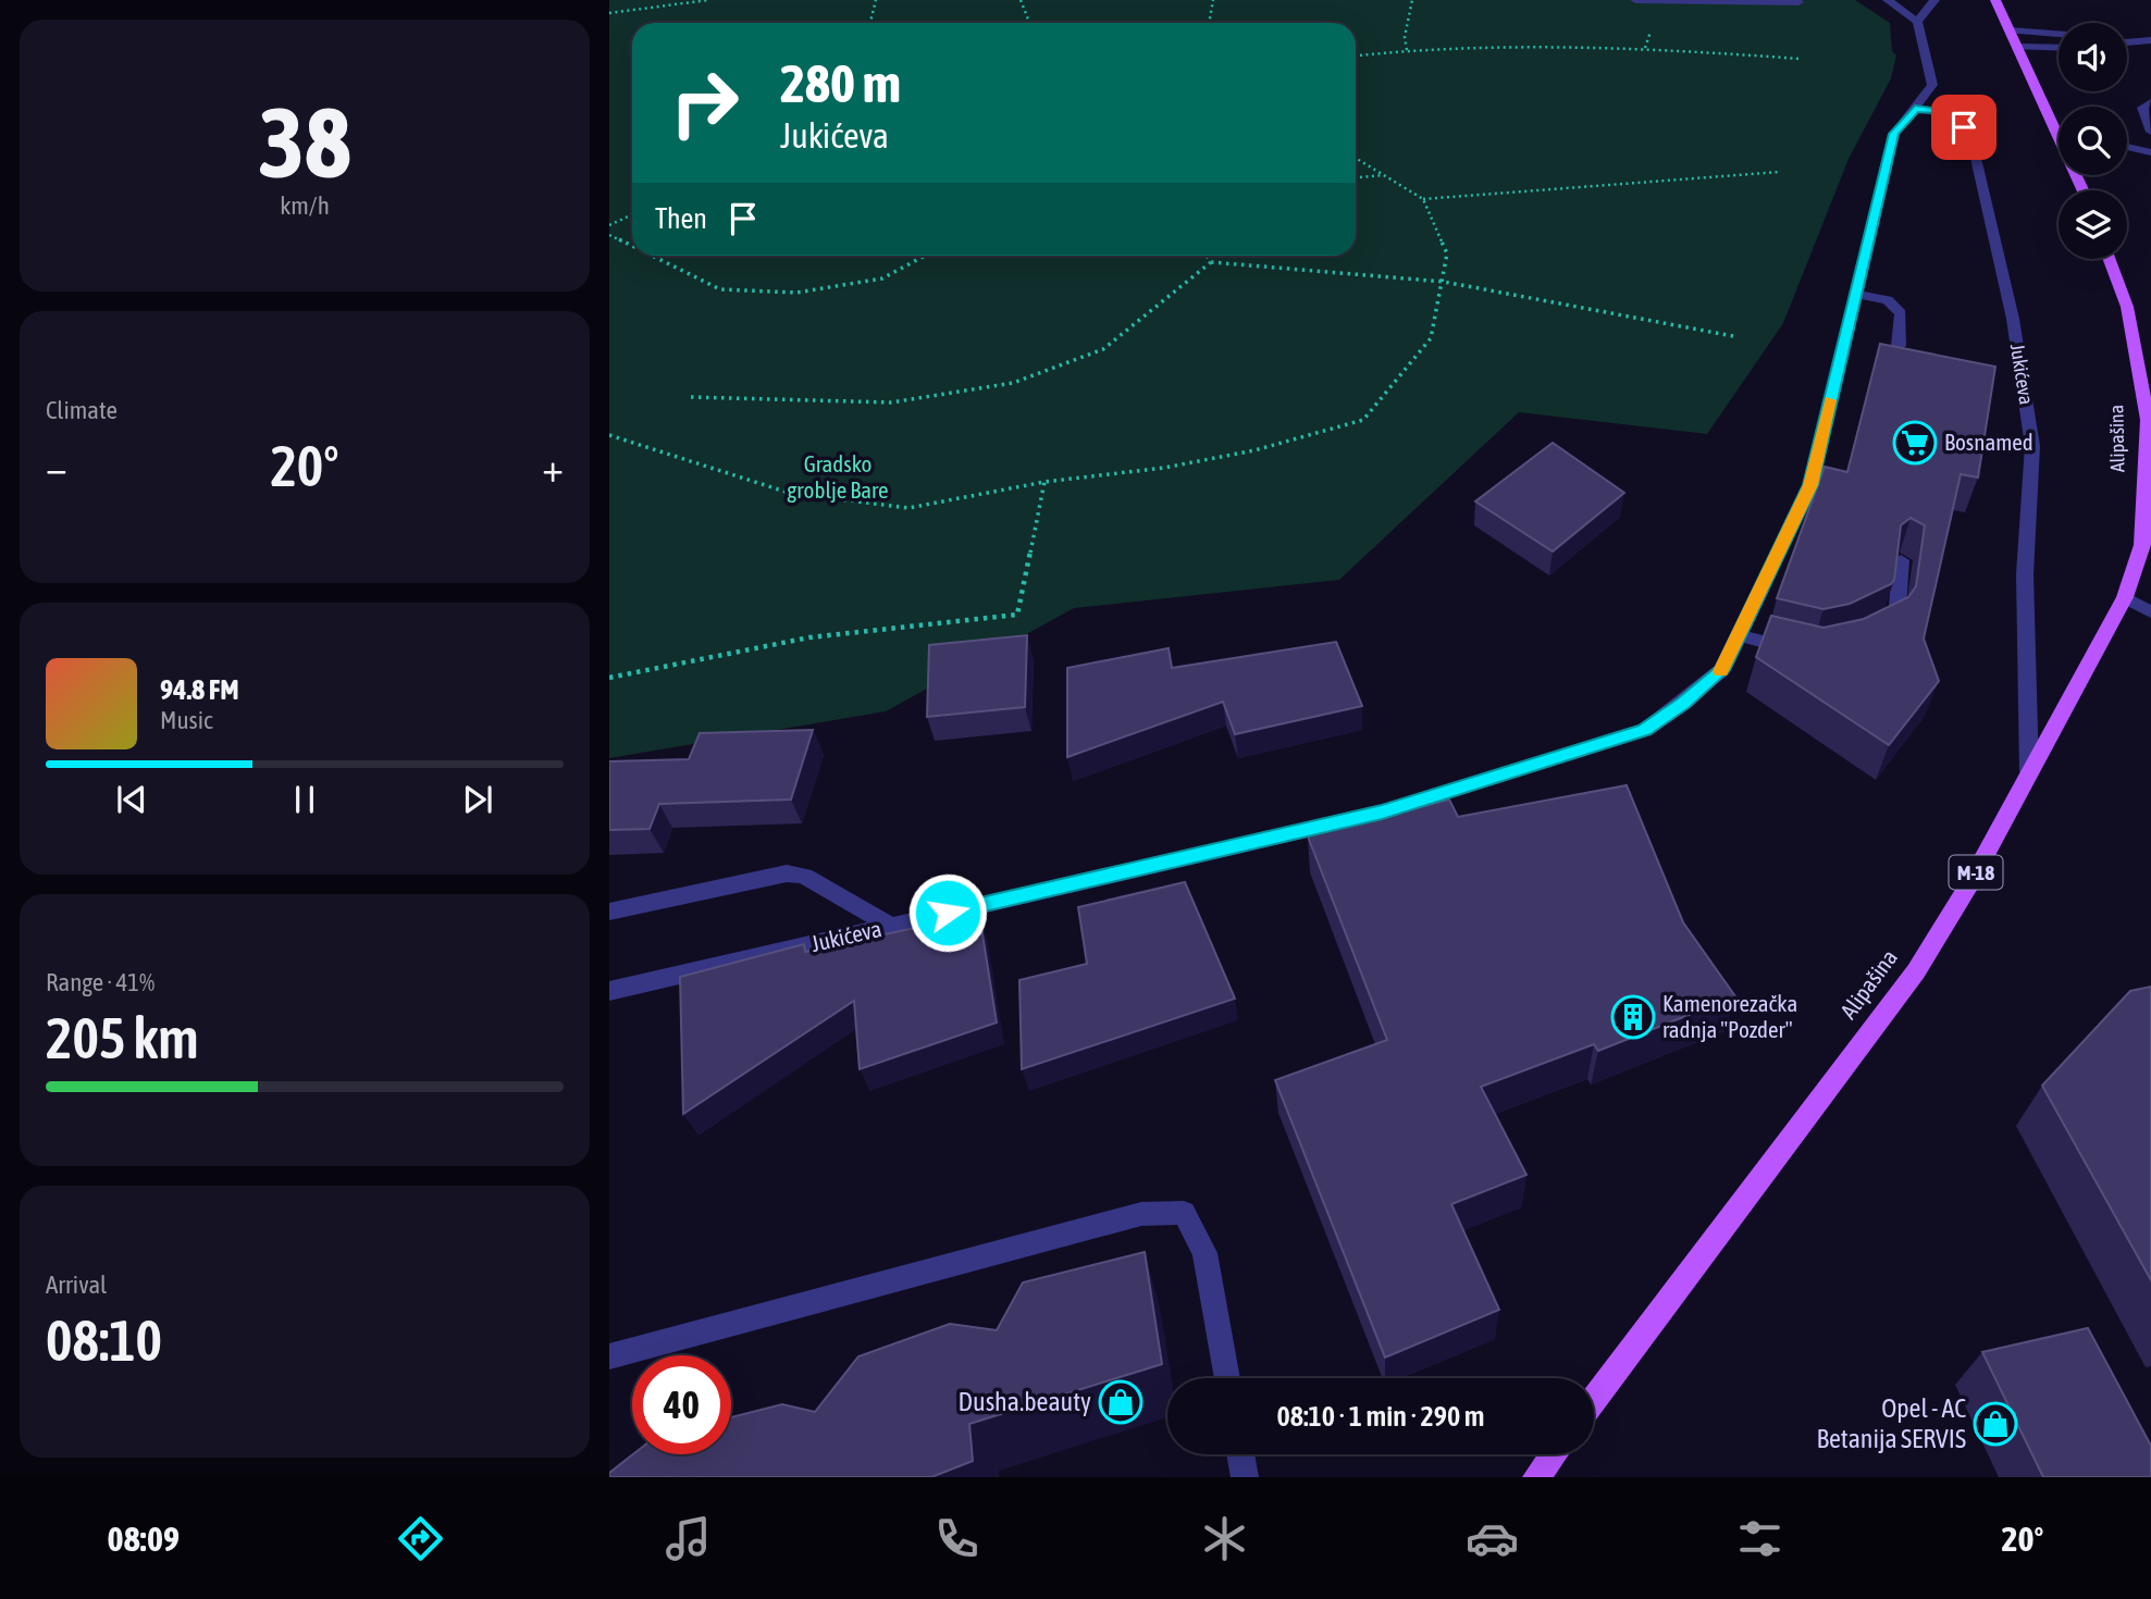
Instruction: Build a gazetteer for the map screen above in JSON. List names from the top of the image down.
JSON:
{
  "streets": {
    "main road": ["Alipašina", "M-18"],
    "street": ["Jukićeva"]
  },
  "crossings": [
    ["Jukićeva", "Alipašina"]
  ],
  "parks": ["Gradsko groblje Bare"],
  "places": {
    "supermarket": ["Bosnamed"],
    "building": ["Kamenorezačka radnja \"Pozder\""],
    "shop": ["Dusha.beauty", "Opel - AC Betanija SERVIS"]
  },
  "page": {
    "tile": [
      ["38", "km/h"],
      "Climate",
      ["Range · 41%", "205 km"],
      ["Arrival", "08:10"]
    ],
    "turn": ["280 m", "Jukićeva"],
    "then": "Then",
    "heat": ["−", "20°", "+"],
    "song": ["94.8 FM", "Music"],
    "limit": "40",
    "trip": "08:10 · 1 min · 290 m",
    "tabs": ["08:09", "20°"]
  }
}
